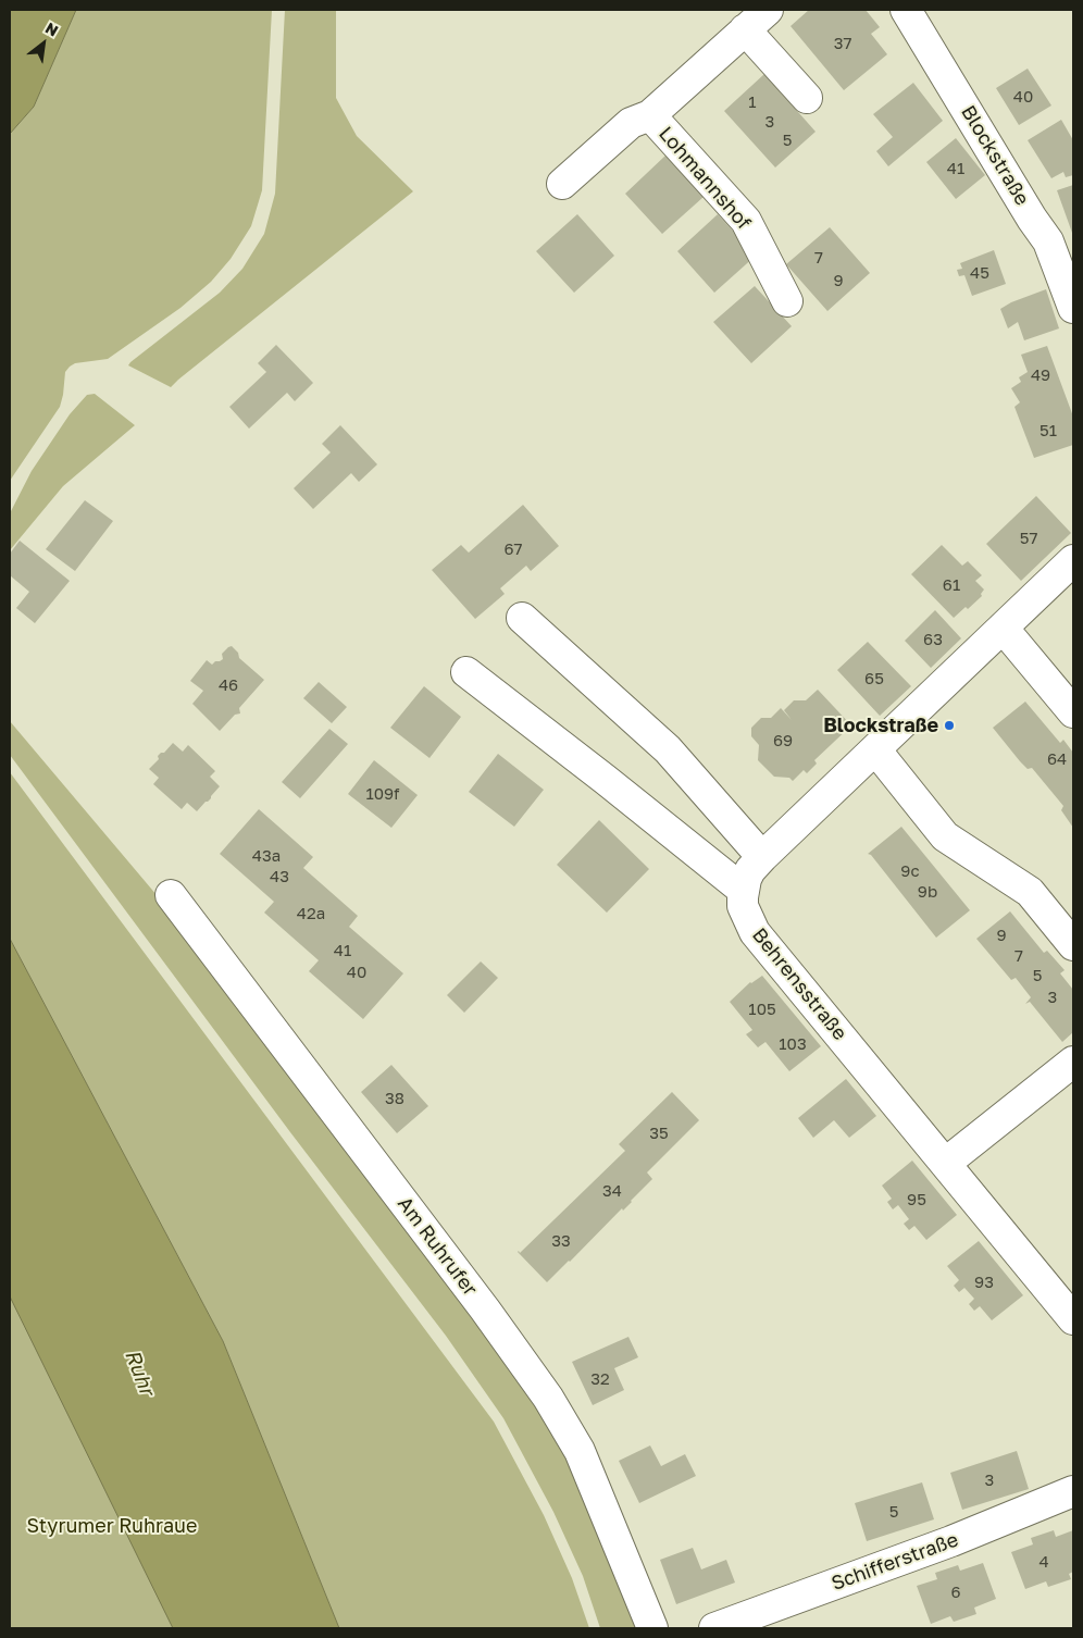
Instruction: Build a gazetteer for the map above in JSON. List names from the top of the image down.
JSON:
{
  "streets": {
    "street": [
      "Blockstraße",
      "Lohmannshof",
      "Behrensstraße",
      "Am Ruhrufer",
      "Schifferstraße"
    ]
  },
  "water": ["Ruhr"],
  "parks": ["Styrumer Ruhraue"],
  "places": ["Blockstraße"],
  "house_numbers": [
    "37",
    "40",
    "1",
    "3",
    "5",
    "41",
    "7",
    "45",
    "9",
    "49",
    "51",
    "57",
    "67",
    "61",
    "63",
    "65",
    "46",
    "69",
    "64",
    "109f",
    "43a",
    "9c",
    "43",
    "9b",
    "42a",
    "9",
    "41",
    "7",
    "40",
    "5",
    "3",
    "105",
    "103",
    "38",
    "35",
    "34",
    "95",
    "33",
    "93",
    "32",
    "3",
    "5",
    "4",
    "6"
  ],
  "north": "top right"
}
